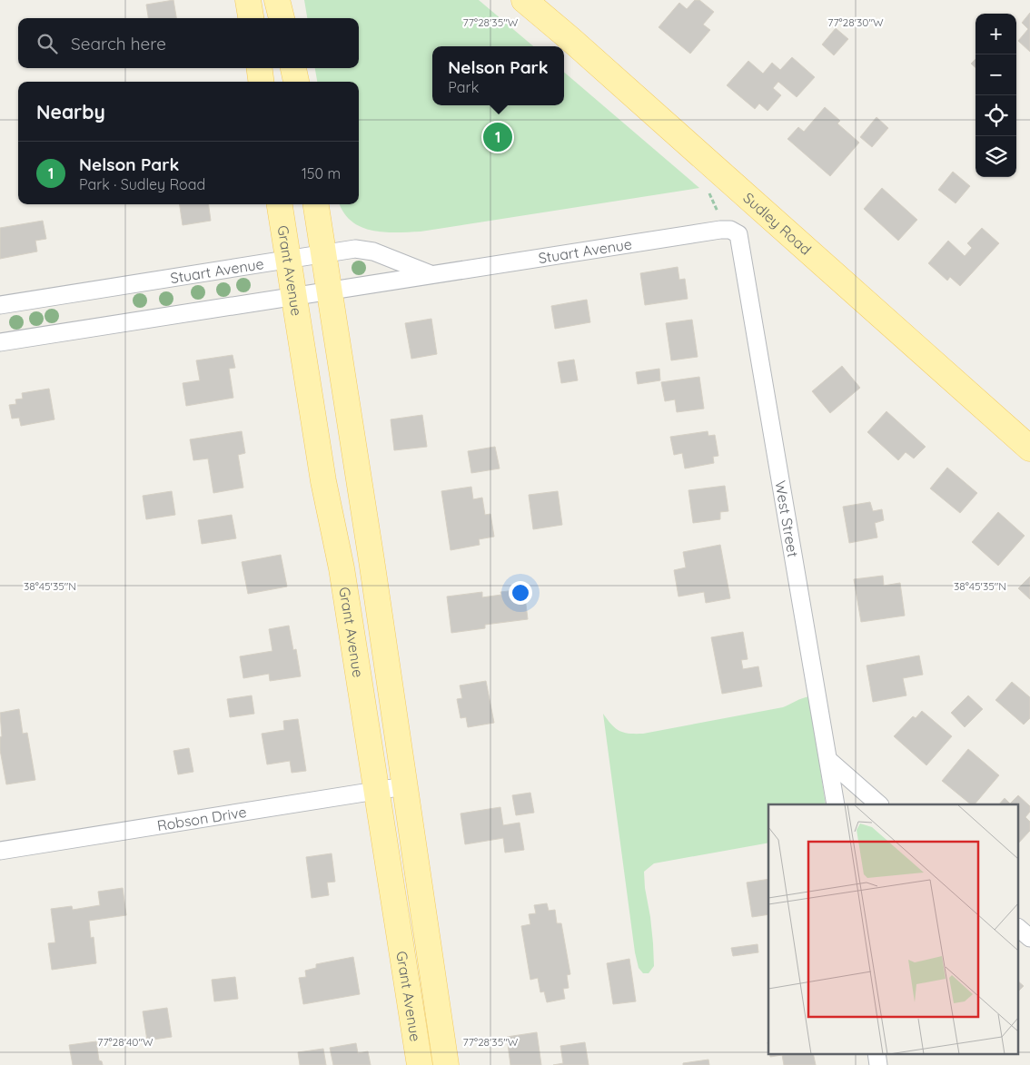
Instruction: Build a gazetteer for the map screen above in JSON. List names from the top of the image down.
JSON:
{
  "streets": {
    "main road": ["Sudley Road", "Grant Avenue"],
    "street": ["Stuart Avenue", "West Street", "Robson Drive"]
  },
  "crossings": [
    ["Stuart Avenue", "Grant Avenue"],
    ["Stuart Avenue", "West Street"],
    ["Grant Avenue", "Robson Drive"]
  ],
  "page": {
    "map_buttons": ["+", "−"],
    "search": "Search here",
    "popup": ["Nelson Park", "Park"],
    "heading": "Nearby",
    "pins": "1",
    "list": [
      {
        "mark": "1",
        "name": "Nelson Park",
        "note": "Park · Sudley Road",
        "value": "150 m"
      }
    ]
  },
  "coordinates": [
    "77°28'35\"W",
    "77°28'30\"W",
    "38°45'35\"N",
    "77°28'40\"W"
  ]
}
